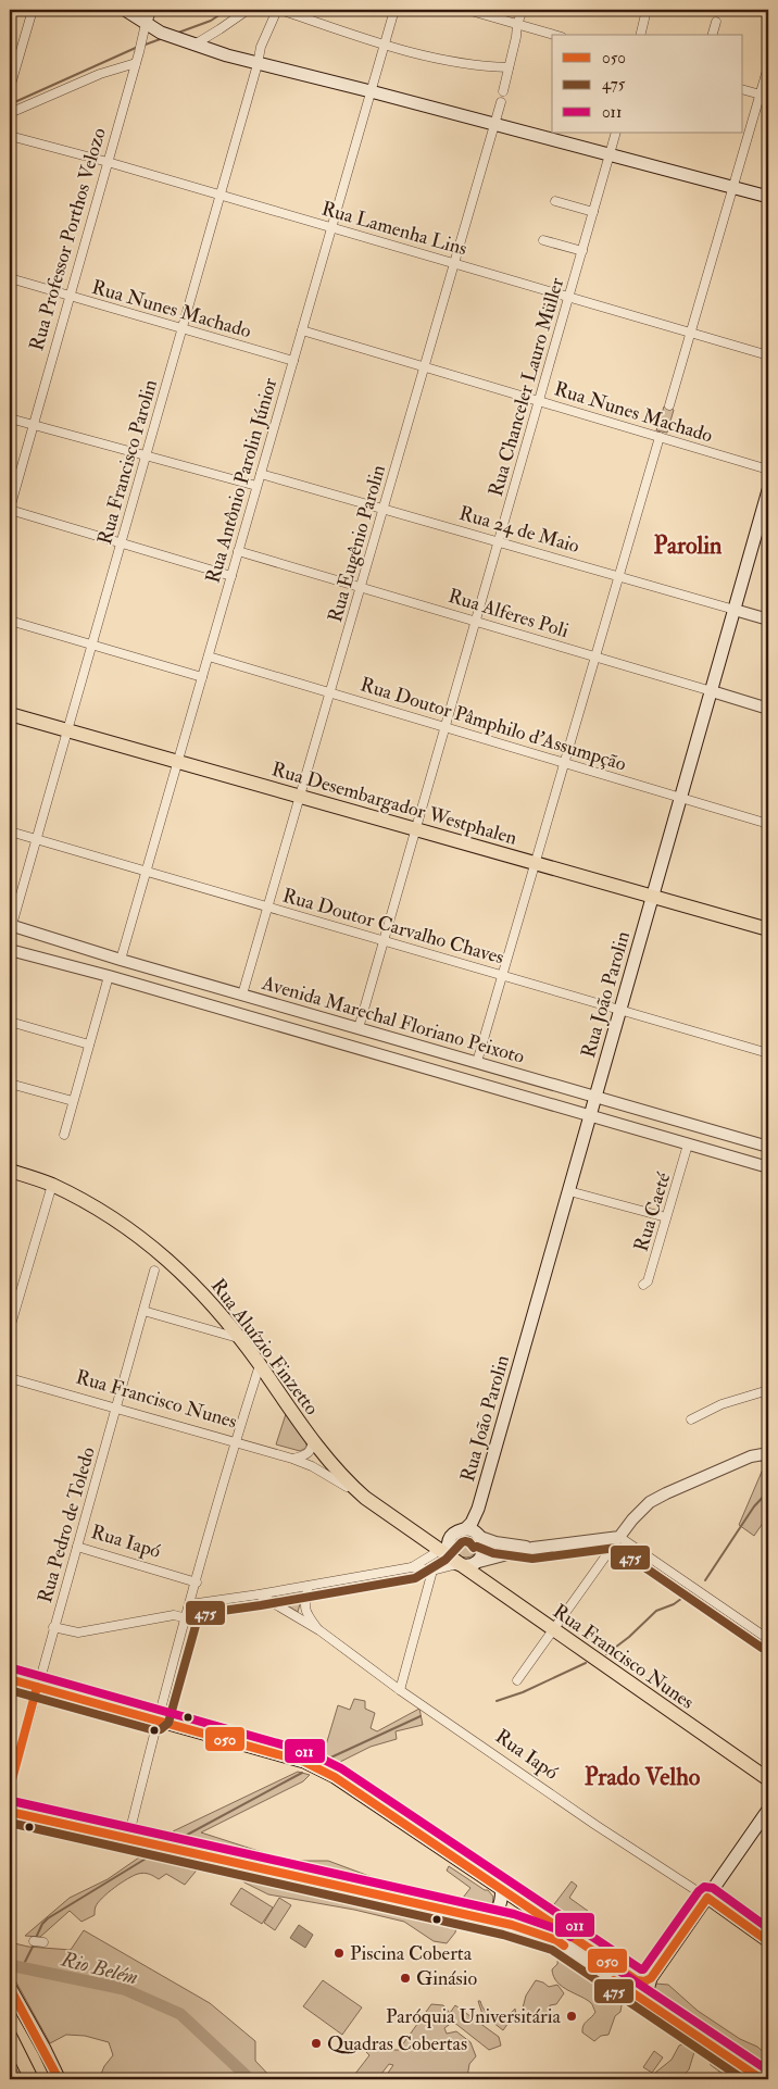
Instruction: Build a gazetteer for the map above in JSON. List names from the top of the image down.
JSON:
{
  "streets": {
    "main road": [
      "Rua Desembargador Westphalen",
      "Rua João Parolin",
      "Rua Aluízio Finzetto",
      "Rua Francisco Nunes",
      "Rua Iapó"
    ],
    "street": [
      "Rua Lamenha Lins",
      "Rua Professor Porthos Velozo",
      "Rua Nunes Machado",
      "Rua Chanceler Lauro Müller",
      "Rua Francisco Parolin",
      "Rua Antônio Parolin Júnior",
      "Rua 24 de Maio",
      "Rua Eugênio Parolin",
      "Rua Alferes Poli",
      "Rua Doutor Pâmphilo d'Assumpção",
      "Rua Doutor Carvalho Chaves",
      "Avenida Marechal Floriano Peixoto",
      "Rua Caeté",
      "Rua Pedro de Toledo"
    ]
  },
  "crossings": [
    ["Rua Lamenha Lins", "Rua Professor Porthos Velozo"],
    ["Rua Lamenha Lins", "Rua Chanceler Lauro Müller"],
    ["Rua Lamenha Lins", "Rua Francisco Parolin"],
    ["Rua Lamenha Lins", "Rua Antônio Parolin Júnior"],
    ["Rua Lamenha Lins", "Rua Eugênio Parolin"],
    ["Rua Professor Porthos Velozo", "Rua Nunes Machado"],
    ["Rua Nunes Machado", "Rua Chanceler Lauro Müller"],
    ["Rua Nunes Machado", "Rua Francisco Parolin"],
    ["Rua Nunes Machado", "Rua Antônio Parolin Júnior"],
    ["Rua Nunes Machado", "Rua Eugênio Parolin"],
    ["Rua Chanceler Lauro Müller", "Rua 24 de Maio"],
    ["Rua Chanceler Lauro Müller", "Rua Alferes Poli"],
    ["Rua Chanceler Lauro Müller", "Rua Doutor Pâmphilo d'Assumpção"],
    ["Rua Chanceler Lauro Müller", "Rua Desembargador Westphalen"],
    ["Rua Chanceler Lauro Müller", "Rua Doutor Carvalho Chaves"],
    ["Rua Chanceler Lauro Müller", "Avenida Marechal Floriano Peixoto"],
    ["Rua Francisco Parolin", "Rua Desembargador Westphalen"],
    ["Rua Francisco Parolin", "Rua Doutor Carvalho Chaves"],
    ["Rua Francisco Parolin", "Avenida Marechal Floriano Peixoto"],
    ["Rua Antônio Parolin Júnior", "Rua 24 de Maio"],
    ["Rua Antônio Parolin Júnior", "Rua Alferes Poli"],
    ["Rua Antônio Parolin Júnior", "Rua Doutor Pâmphilo d'Assumpção"],
    ["Rua Antônio Parolin Júnior", "Rua Desembargador Westphalen"],
    ["Rua Antônio Parolin Júnior", "Rua Doutor Carvalho Chaves"],
    ["Rua Antônio Parolin Júnior", "Avenida Marechal Floriano Peixoto"],
    ["Rua 24 de Maio", "Rua Eugênio Parolin"],
    ["Rua 24 de Maio", "Rua João Parolin"],
    ["Rua Eugênio Parolin", "Rua Alferes Poli"],
    ["Rua Eugênio Parolin", "Rua Doutor Pâmphilo d'Assumpção"],
    ["Rua Eugênio Parolin", "Rua Desembargador Westphalen"],
    ["Rua Eugênio Parolin", "Rua Doutor Carvalho Chaves"],
    ["Rua Eugênio Parolin", "Avenida Marechal Floriano Peixoto"],
    ["Rua Alferes Poli", "Rua João Parolin"],
    ["Rua Doutor Pâmphilo d'Assumpção", "Rua João Parolin"],
    ["Rua Desembargador Westphalen", "Rua João Parolin"],
    ["Rua Doutor Carvalho Chaves", "Rua João Parolin"],
    ["Rua João Parolin", "Avenida Marechal Floriano Peixoto"],
    ["Rua João Parolin", "Rua Francisco Nunes"],
    ["Avenida Marechal Floriano Peixoto", "Rua Caeté"],
    ["Rua Aluízio Finzetto", "Rua Francisco Nunes"],
    ["Rua Francisco Nunes", "Rua Pedro de Toledo"],
    ["Rua Pedro de Toledo", "Rua Iapó"]
  ],
  "districts": ["Parolin", "Prado Velho"],
  "water": ["Rio Belém"],
  "places": [
    "Piscina Coberta",
    "Ginásio",
    "Paróquia Universitária",
    "Quadras Cobertas"
  ],
  "lines": ["transit line 475", "transit line 011", "transit line 050"],
  "legend": ["050", "475", "011"]
}
